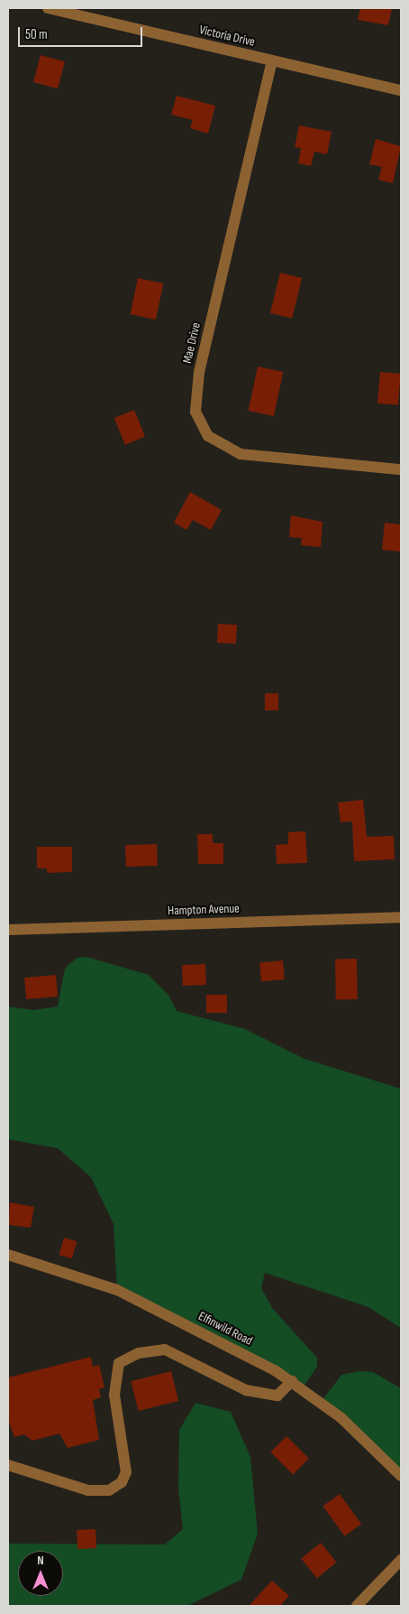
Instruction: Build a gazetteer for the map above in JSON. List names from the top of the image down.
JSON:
{
  "streets": {
    "street": [
      "Victoria Drive",
      "Mae Drive",
      "Hampton Avenue",
      "Elfinwild Road"
    ]
  },
  "crossings": [
    ["Victoria Drive", "Mae Drive"]
  ],
  "scale_bar": "50 m",
  "north": "top"
}
